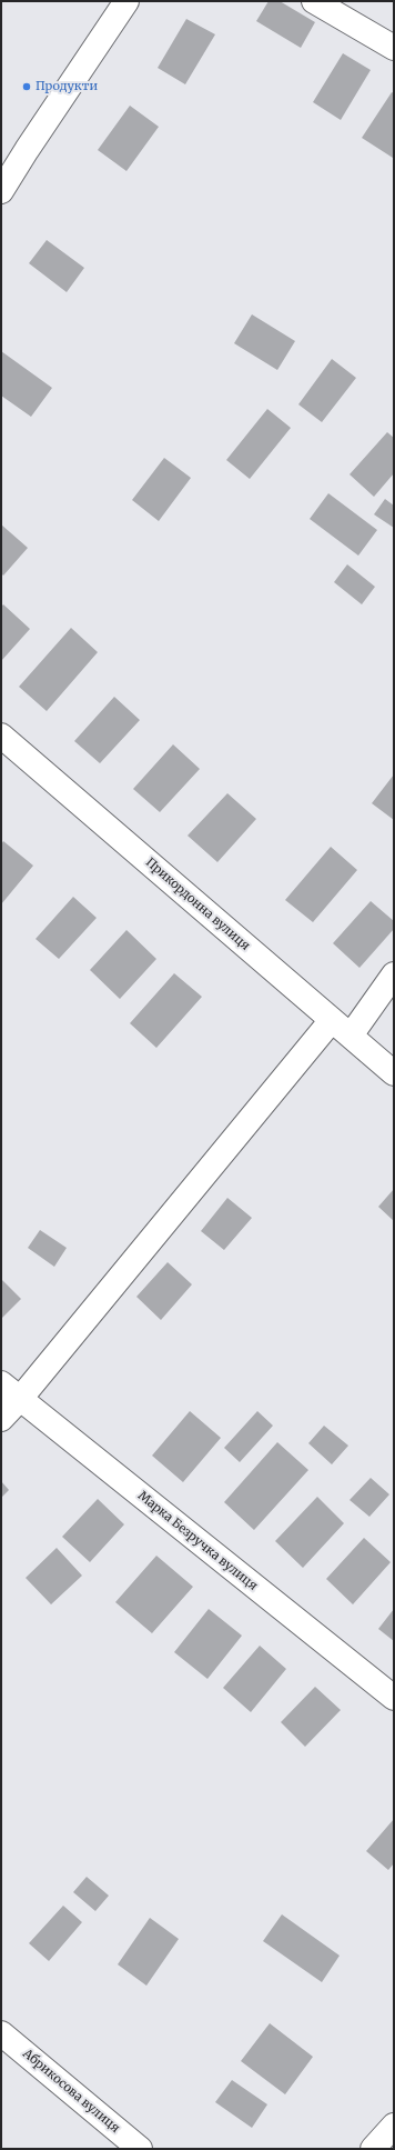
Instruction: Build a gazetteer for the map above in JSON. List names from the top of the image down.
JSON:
{
  "streets": {
    "street": ["Прикордонна вулиця", "Марка Безручка вулиця", "Абрикосова вулиця"]
  },
  "places": ["Продукти"]
}
